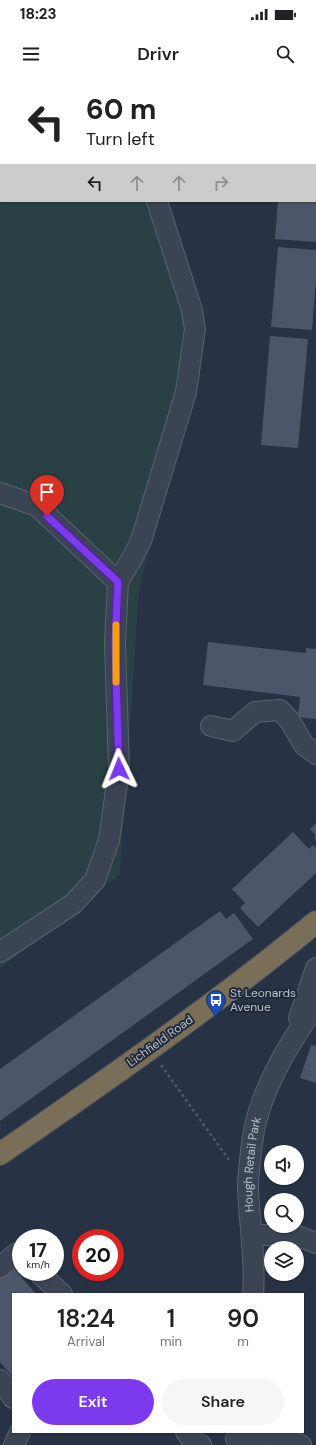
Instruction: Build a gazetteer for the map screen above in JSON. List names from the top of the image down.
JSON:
{
  "streets": {
    "highway": ["Lichfield Road"],
    "street": ["Hough Retail Park"]
  },
  "places": {
    "bus stop": ["St Leonards Avenue"]
  },
  "page": {
    "status": "18:23",
    "header": "Drivr",
    "turn": ["60 m", "Turn left"],
    "speed": "17 km/h",
    "limit": "20",
    "eta": [
      "18:24",
      "Arrival",
      "1",
      "min",
      "90",
      "m"
    ],
    "buttons": ["Exit", "Share"]
  }
}
